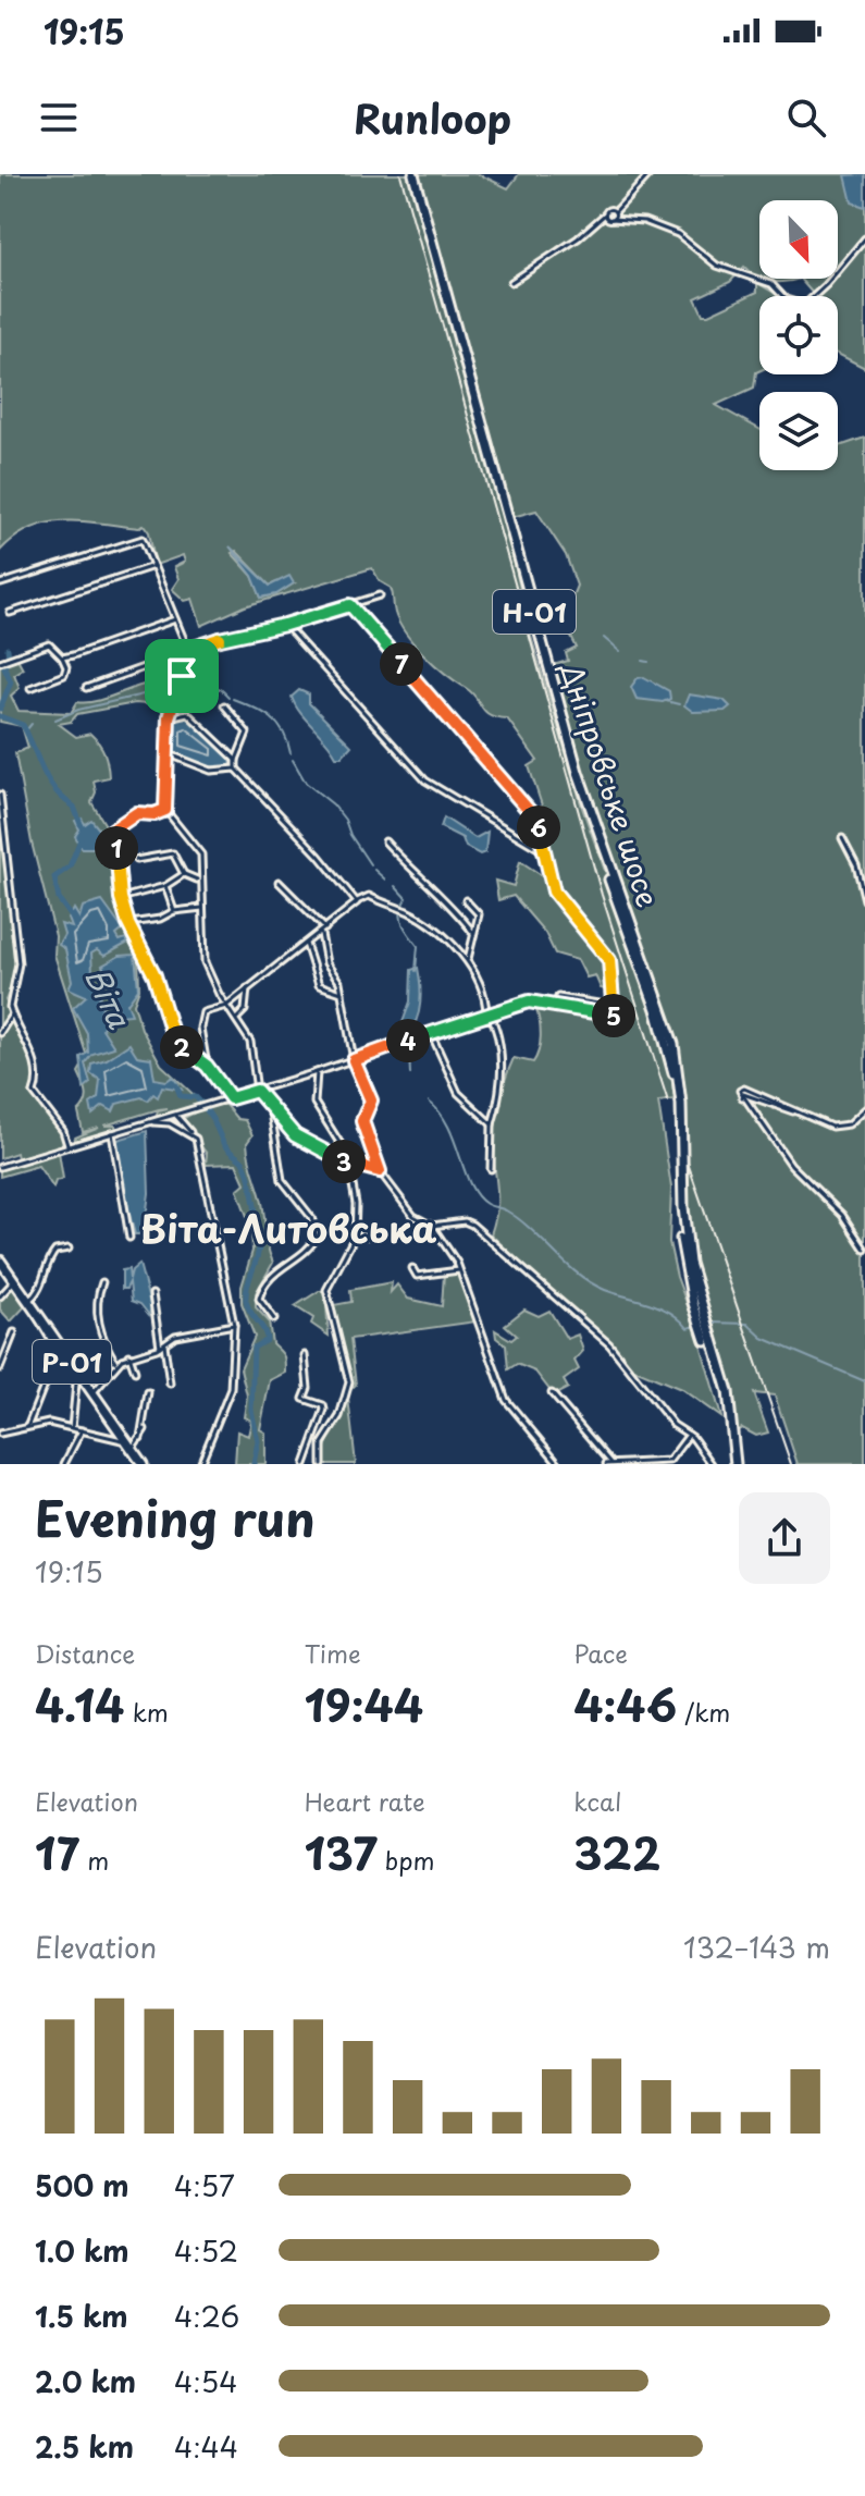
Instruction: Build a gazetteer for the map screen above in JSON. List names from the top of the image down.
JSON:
{
  "streets": {
    "main road": ["Н-01", "Дніпровське шосе", "Р-01"]
  },
  "districts": ["Віта-Литовська"],
  "water": ["Віта"],
  "north": "bottom right",
  "page": {
    "status": "19:15",
    "header": "Runloop",
    "pins": [
      "7",
      "6",
      "1",
      "5",
      "4",
      "2",
      "3"
    ],
    "heading": ["Evening run", "19:15"],
    "stats": [
      ["Distance", "4.14 km"],
      ["Time", "19:44"],
      ["Pace", "4:46 /km"],
      ["Elevation", "17 m"],
      ["Heart rate", "137 bpm"],
      ["kcal", "322"]
    ],
    "chart": ["Elevation", "132–143 m"],
    "list": [
      {
        "name": "500 m",
        "note": "4:57"
      },
      {
        "name": "1.0 km",
        "note": "4:52"
      },
      {
        "name": "1.5 km",
        "note": "4:26"
      },
      {
        "name": "2.0 km",
        "note": "4:54"
      },
      {
        "name": "2.5 km",
        "note": "4:44"
      }
    ]
  }
}
